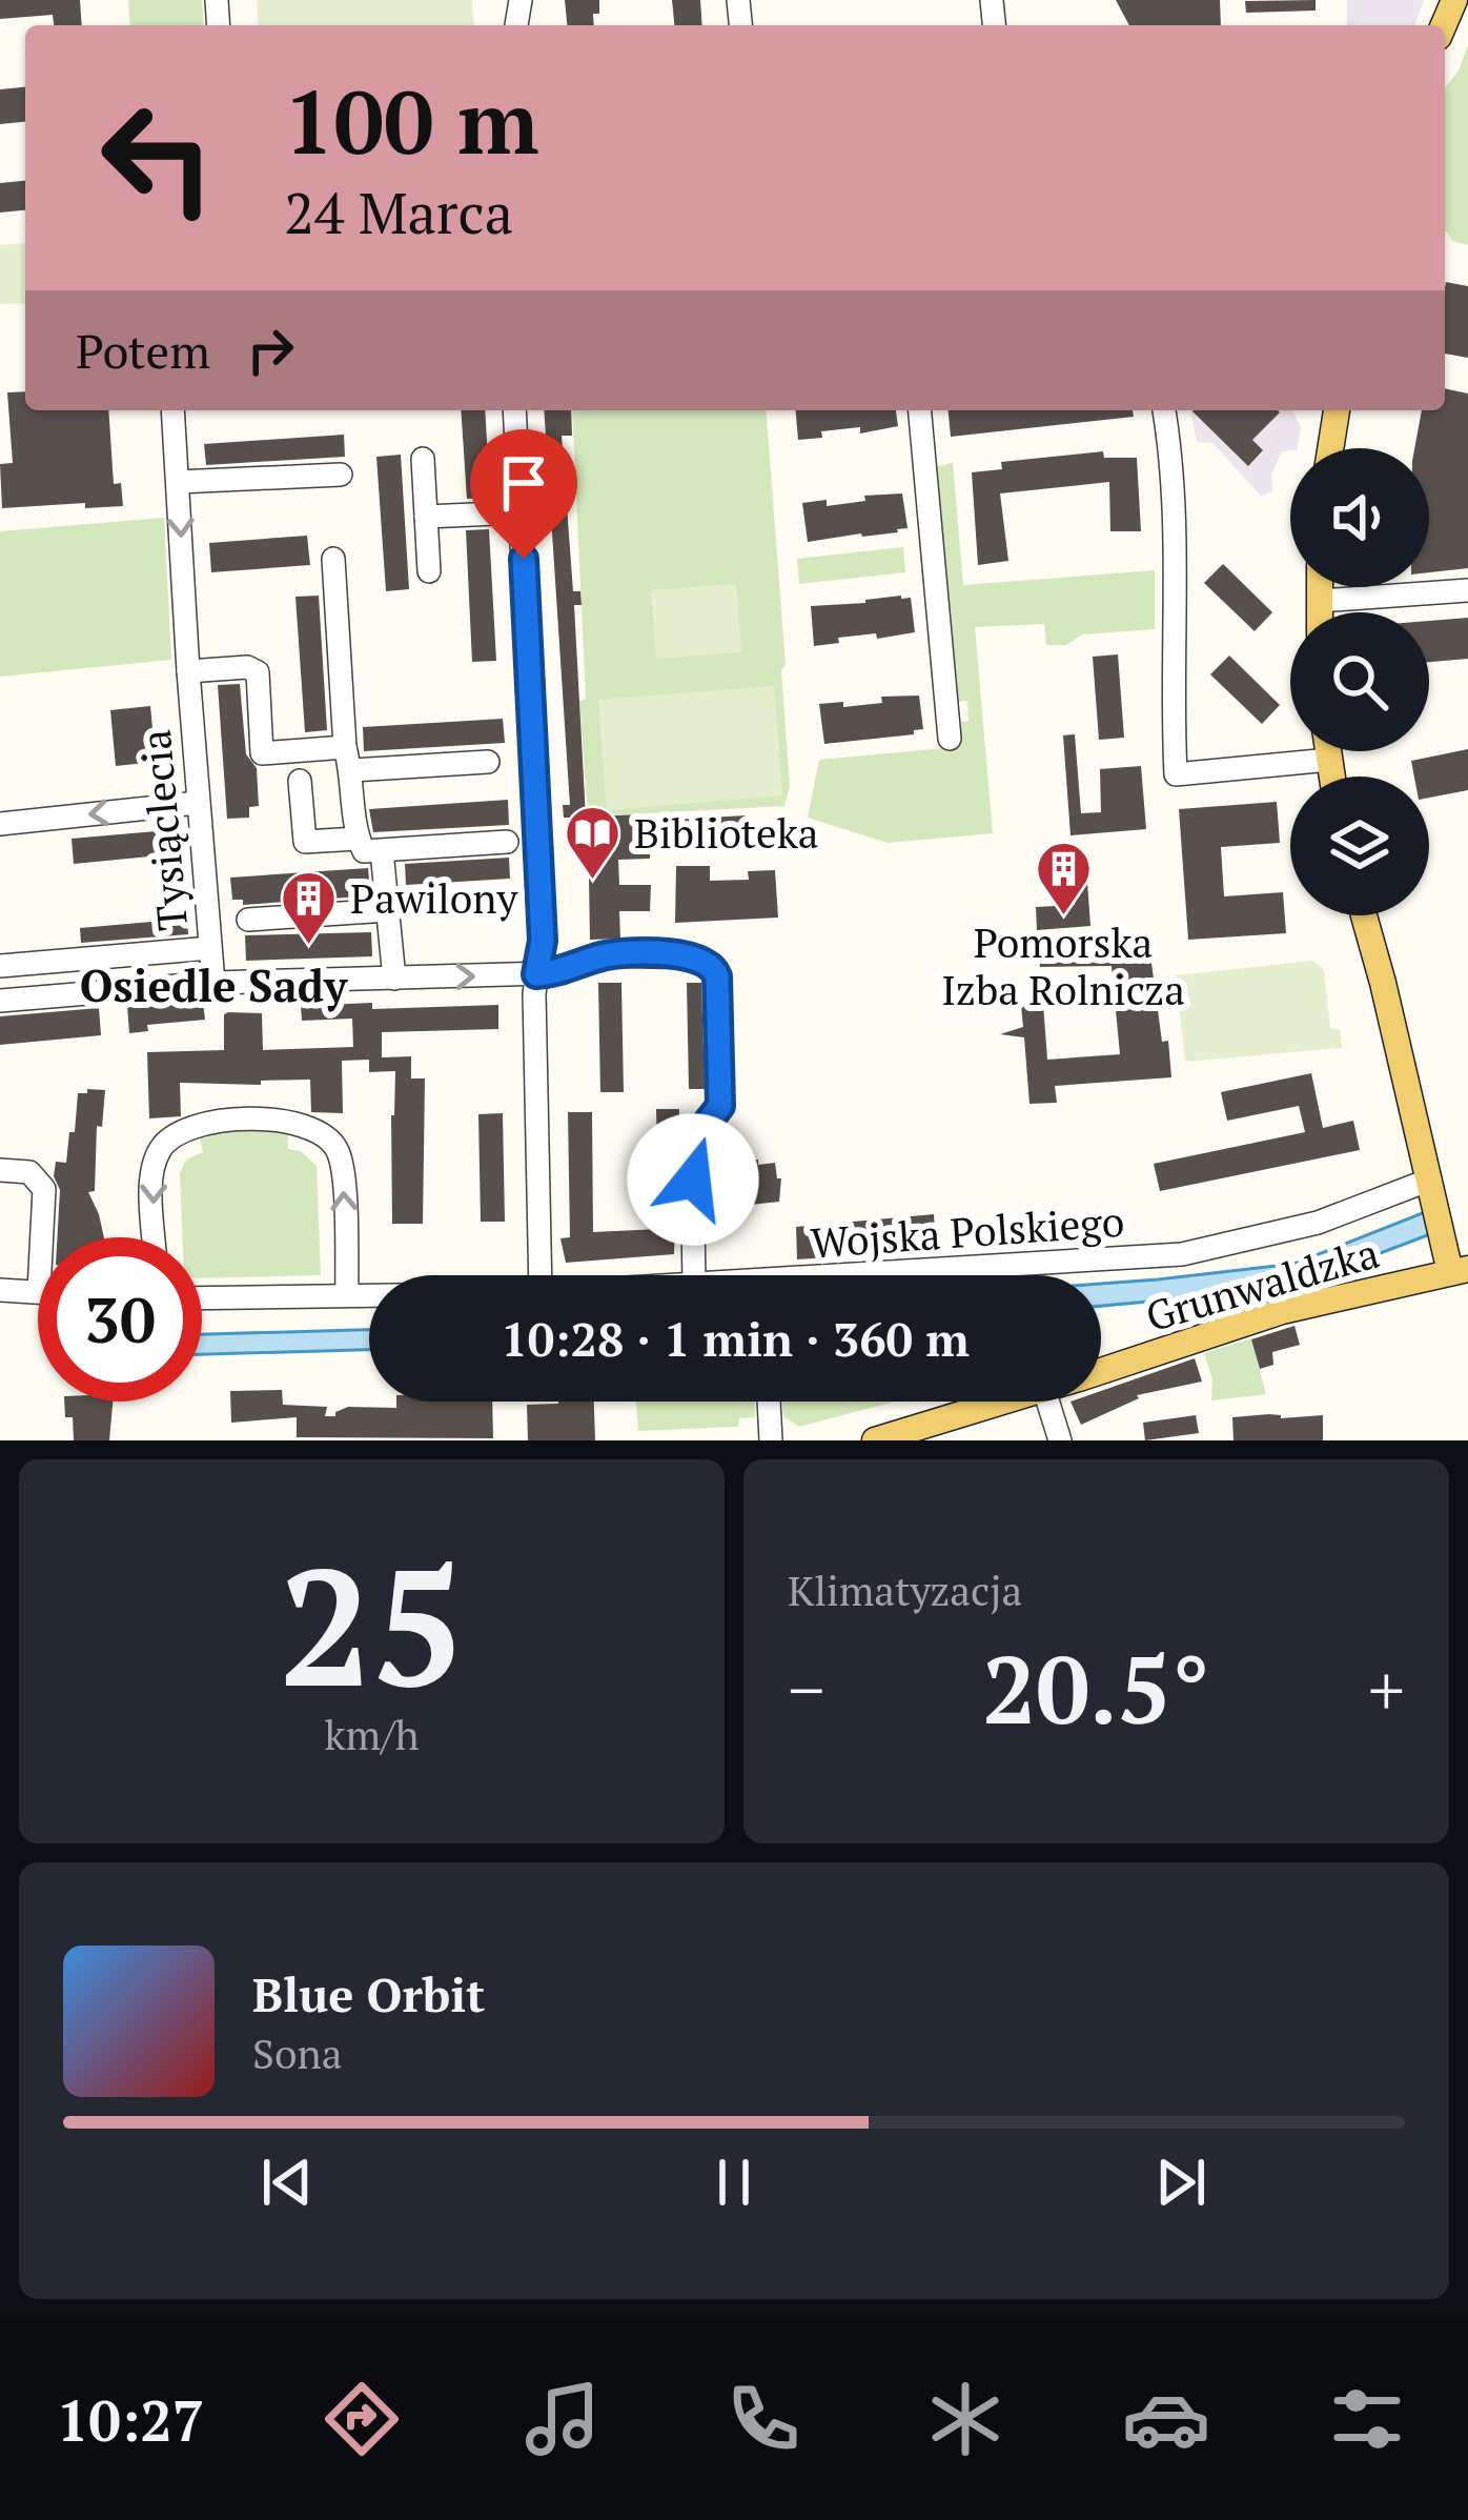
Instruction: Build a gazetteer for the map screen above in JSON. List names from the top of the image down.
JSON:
{
  "streets": {
    "main road": ["Grunwaldzka"],
    "street": ["Tysiąclecia", "Wojska Polskiego"]
  },
  "districts": ["Osiedle Sady"],
  "places": {
    "library": ["Biblioteka"],
    "building": ["Pomorska Izba Rolnicza", "Pawilony"]
  },
  "page": {
    "turn": ["100 m", "24 Marca"],
    "then": "Potem",
    "limit": "30",
    "trip": "10:28 · 1 min · 360 m",
    "tile": [
      ["25", "km/h"],
      "Klimatyzacja"
    ],
    "heat": ["−", "20.5°", "+"],
    "song": ["Blue Orbit", "Sona"],
    "tabs": "10:27"
  }
}
